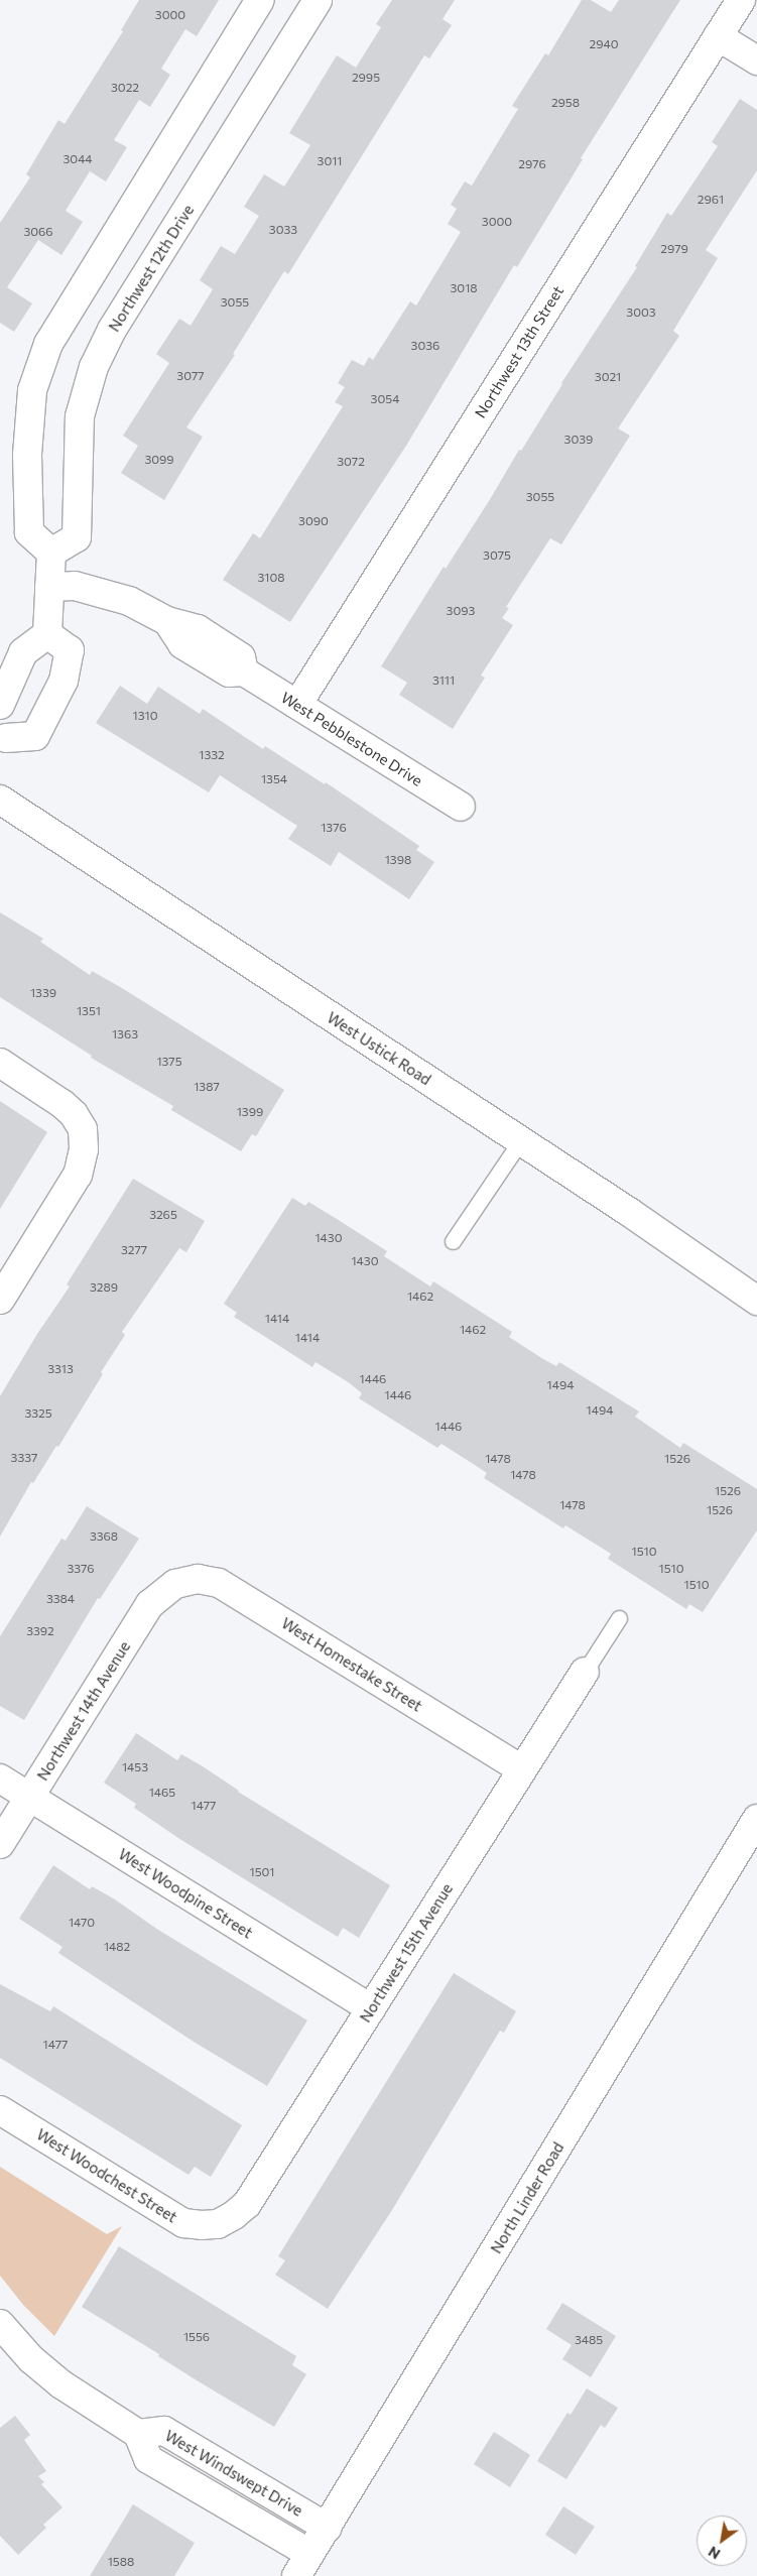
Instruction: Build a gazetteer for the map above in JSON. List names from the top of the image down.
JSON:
{
  "streets": {
    "street": [
      "Northwest 12th Drive",
      "Northwest 13th Street",
      "West Pebblestone Drive",
      "West Ustick Road",
      "West Homestake Street",
      "Northwest 14th Avenue",
      "West Woodpine Street",
      "Northwest 15th Avenue",
      "West Woodchest Street",
      "North Linder Road",
      "West Windswept Drive"
    ]
  },
  "crossings": [
    ["Northwest 13th Street", "West Pebblestone Drive"],
    ["West Homestake Street", "Northwest 14th Avenue"],
    ["West Homestake Street", "Northwest 15th Avenue"],
    ["Northwest 14th Avenue", "West Woodpine Street"],
    ["West Woodpine Street", "Northwest 15th Avenue"],
    ["Northwest 15th Avenue", "West Woodchest Street"],
    ["North Linder Road", "West Windswept Drive"]
  ],
  "house_numbers": [
    "3000",
    "2940",
    "2995",
    "3022",
    "2958",
    "3044",
    "3011",
    "2976",
    "2961",
    "3000",
    "3033",
    "3066",
    "2979",
    "3018",
    "3055",
    "3003",
    "3036",
    "3077",
    "3021",
    "3054",
    "3039",
    "3099",
    "3072",
    "3055",
    "3090",
    "3075",
    "3108",
    "3093",
    "3111",
    "1310",
    "1332",
    "1354",
    "1376",
    "1398",
    "1339",
    "1351",
    "1363",
    "1375",
    "1387",
    "1399",
    "3265",
    "1430",
    "3277",
    "1430",
    "3289",
    "1462",
    "1414",
    "1462",
    "1414",
    "3313",
    "1446",
    "1494",
    "1446",
    "1494",
    "3325",
    "1446",
    "3337",
    "1478",
    "1526",
    "1478",
    "1526",
    "1478",
    "1526",
    "3368",
    "1510",
    "3376",
    "1510",
    "1510",
    "3384",
    "3392",
    "1453",
    "1465",
    "1477",
    "1501",
    "1470",
    "1482",
    "1477",
    "1556",
    "3485",
    "1588"
  ],
  "north": "bottom left"
}
